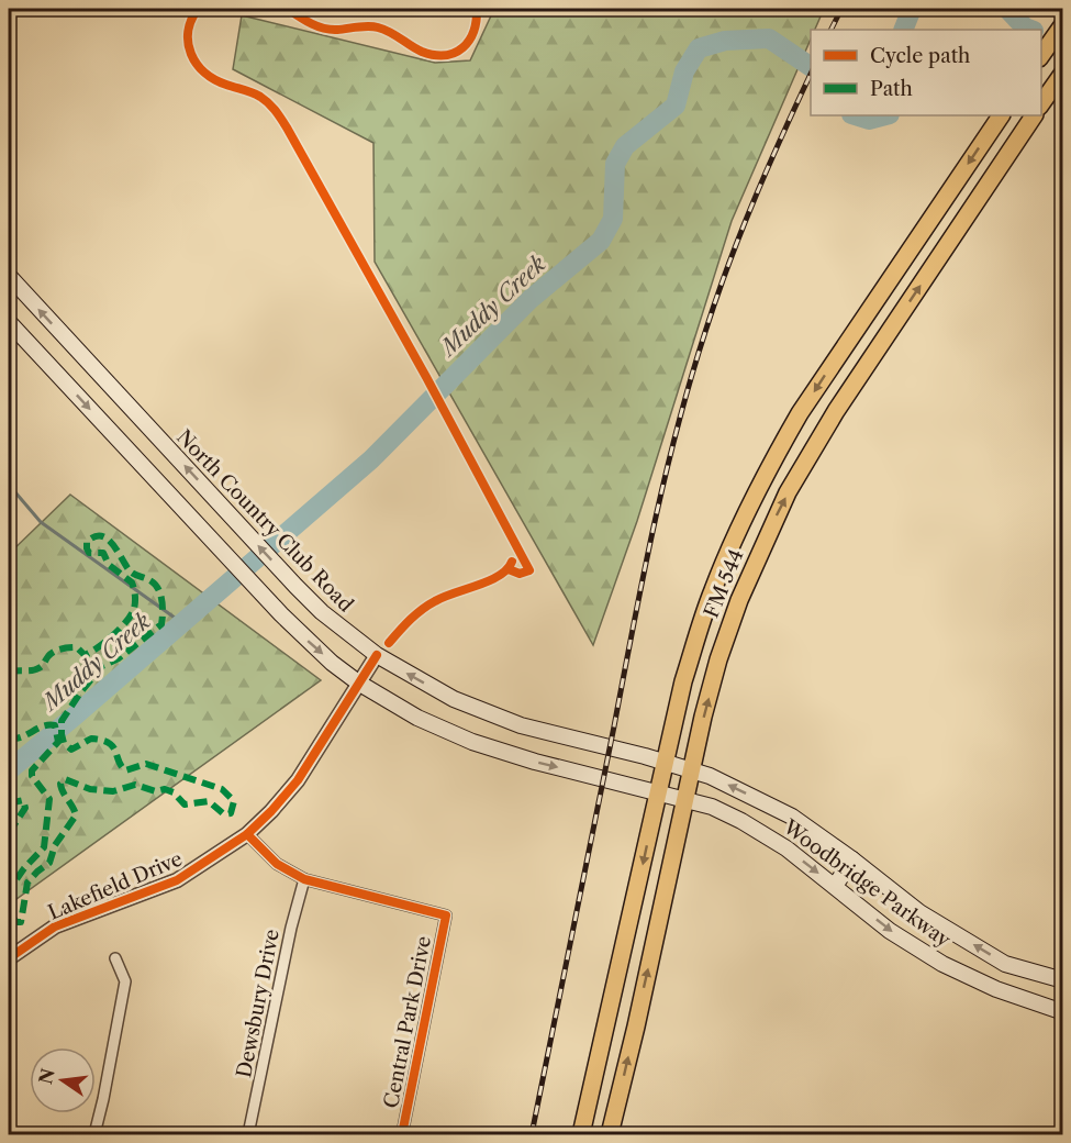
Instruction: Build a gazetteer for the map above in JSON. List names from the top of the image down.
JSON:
{
  "streets": {
    "main road": ["North Country Club Road", "FM 544", "Woodbridge Parkway"],
    "street": ["Lakefield Drive", "Dewsbury Drive", "Central Park Drive"]
  },
  "crossings": [
    ["North Country Club Road", "FM 544"],
    ["North Country Club Road", "Woodbridge Parkway"],
    ["North Country Club Road", "Lakefield Drive"],
    ["FM 544", "Woodbridge Parkway"],
    ["Dewsbury Drive", "Central Park Drive"]
  ],
  "water": ["Muddy Creek"],
  "legend": ["Cycle path", "Path"],
  "north": "left"
}
